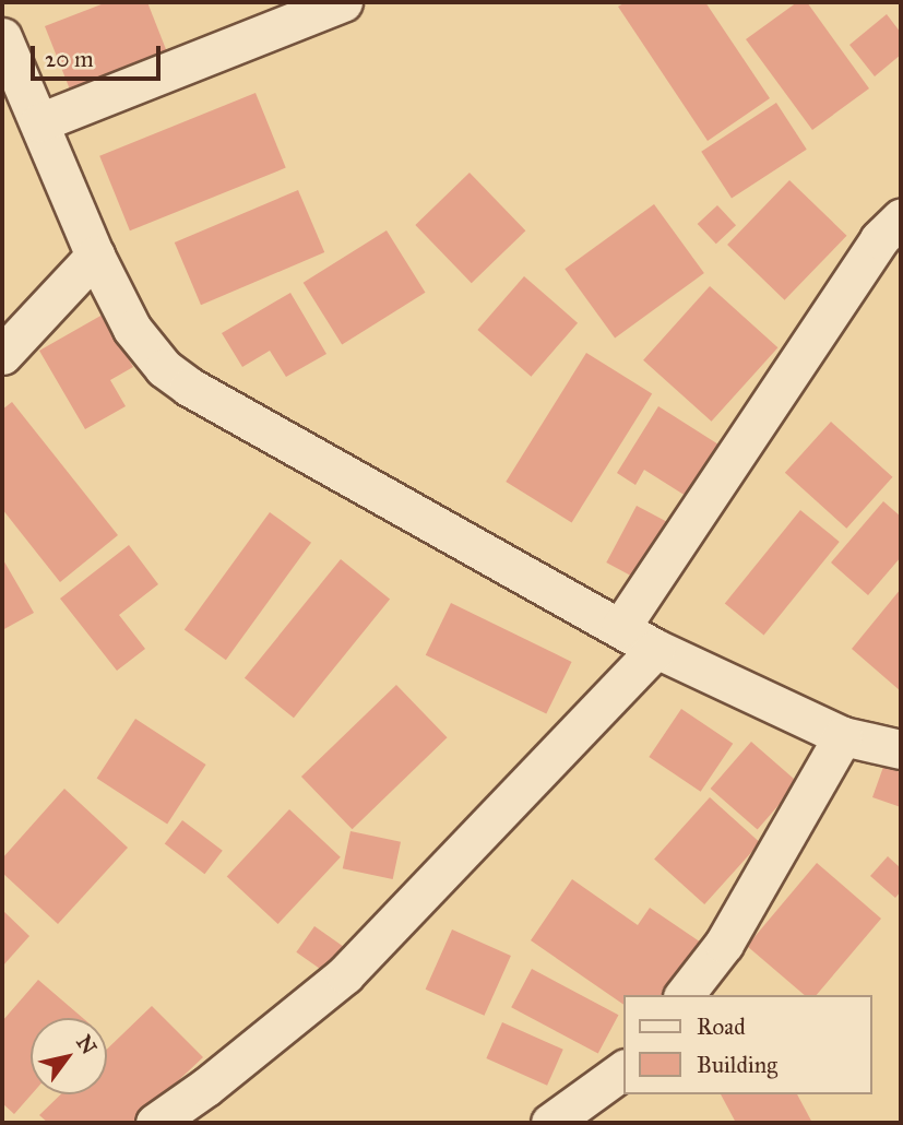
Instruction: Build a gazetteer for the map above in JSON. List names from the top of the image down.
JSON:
{
  "legend": ["Road", "Building"],
  "scale_bar": "20 m",
  "north": "top right"
}
